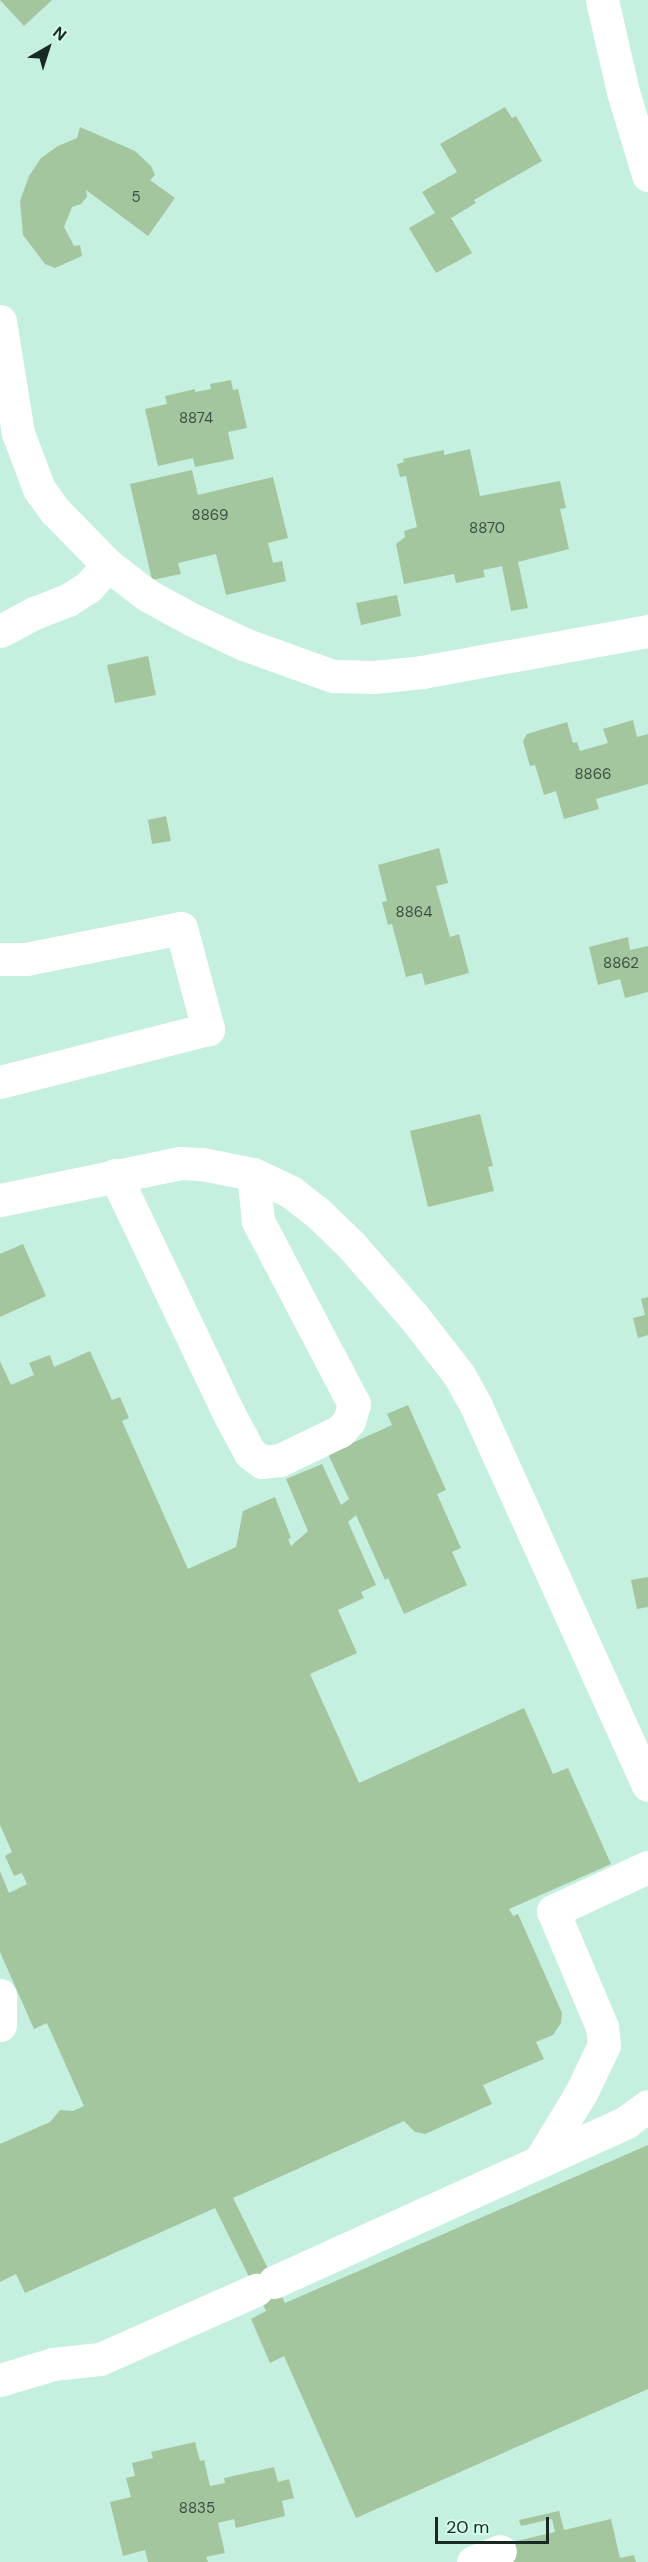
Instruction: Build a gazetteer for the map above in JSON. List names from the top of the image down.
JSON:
{
  "house_numbers": [
    "5",
    "8874",
    "8869",
    "8870",
    "8866",
    "8864",
    "8862",
    "8835"
  ],
  "scale_bar": "20 m",
  "north": "top right"
}
